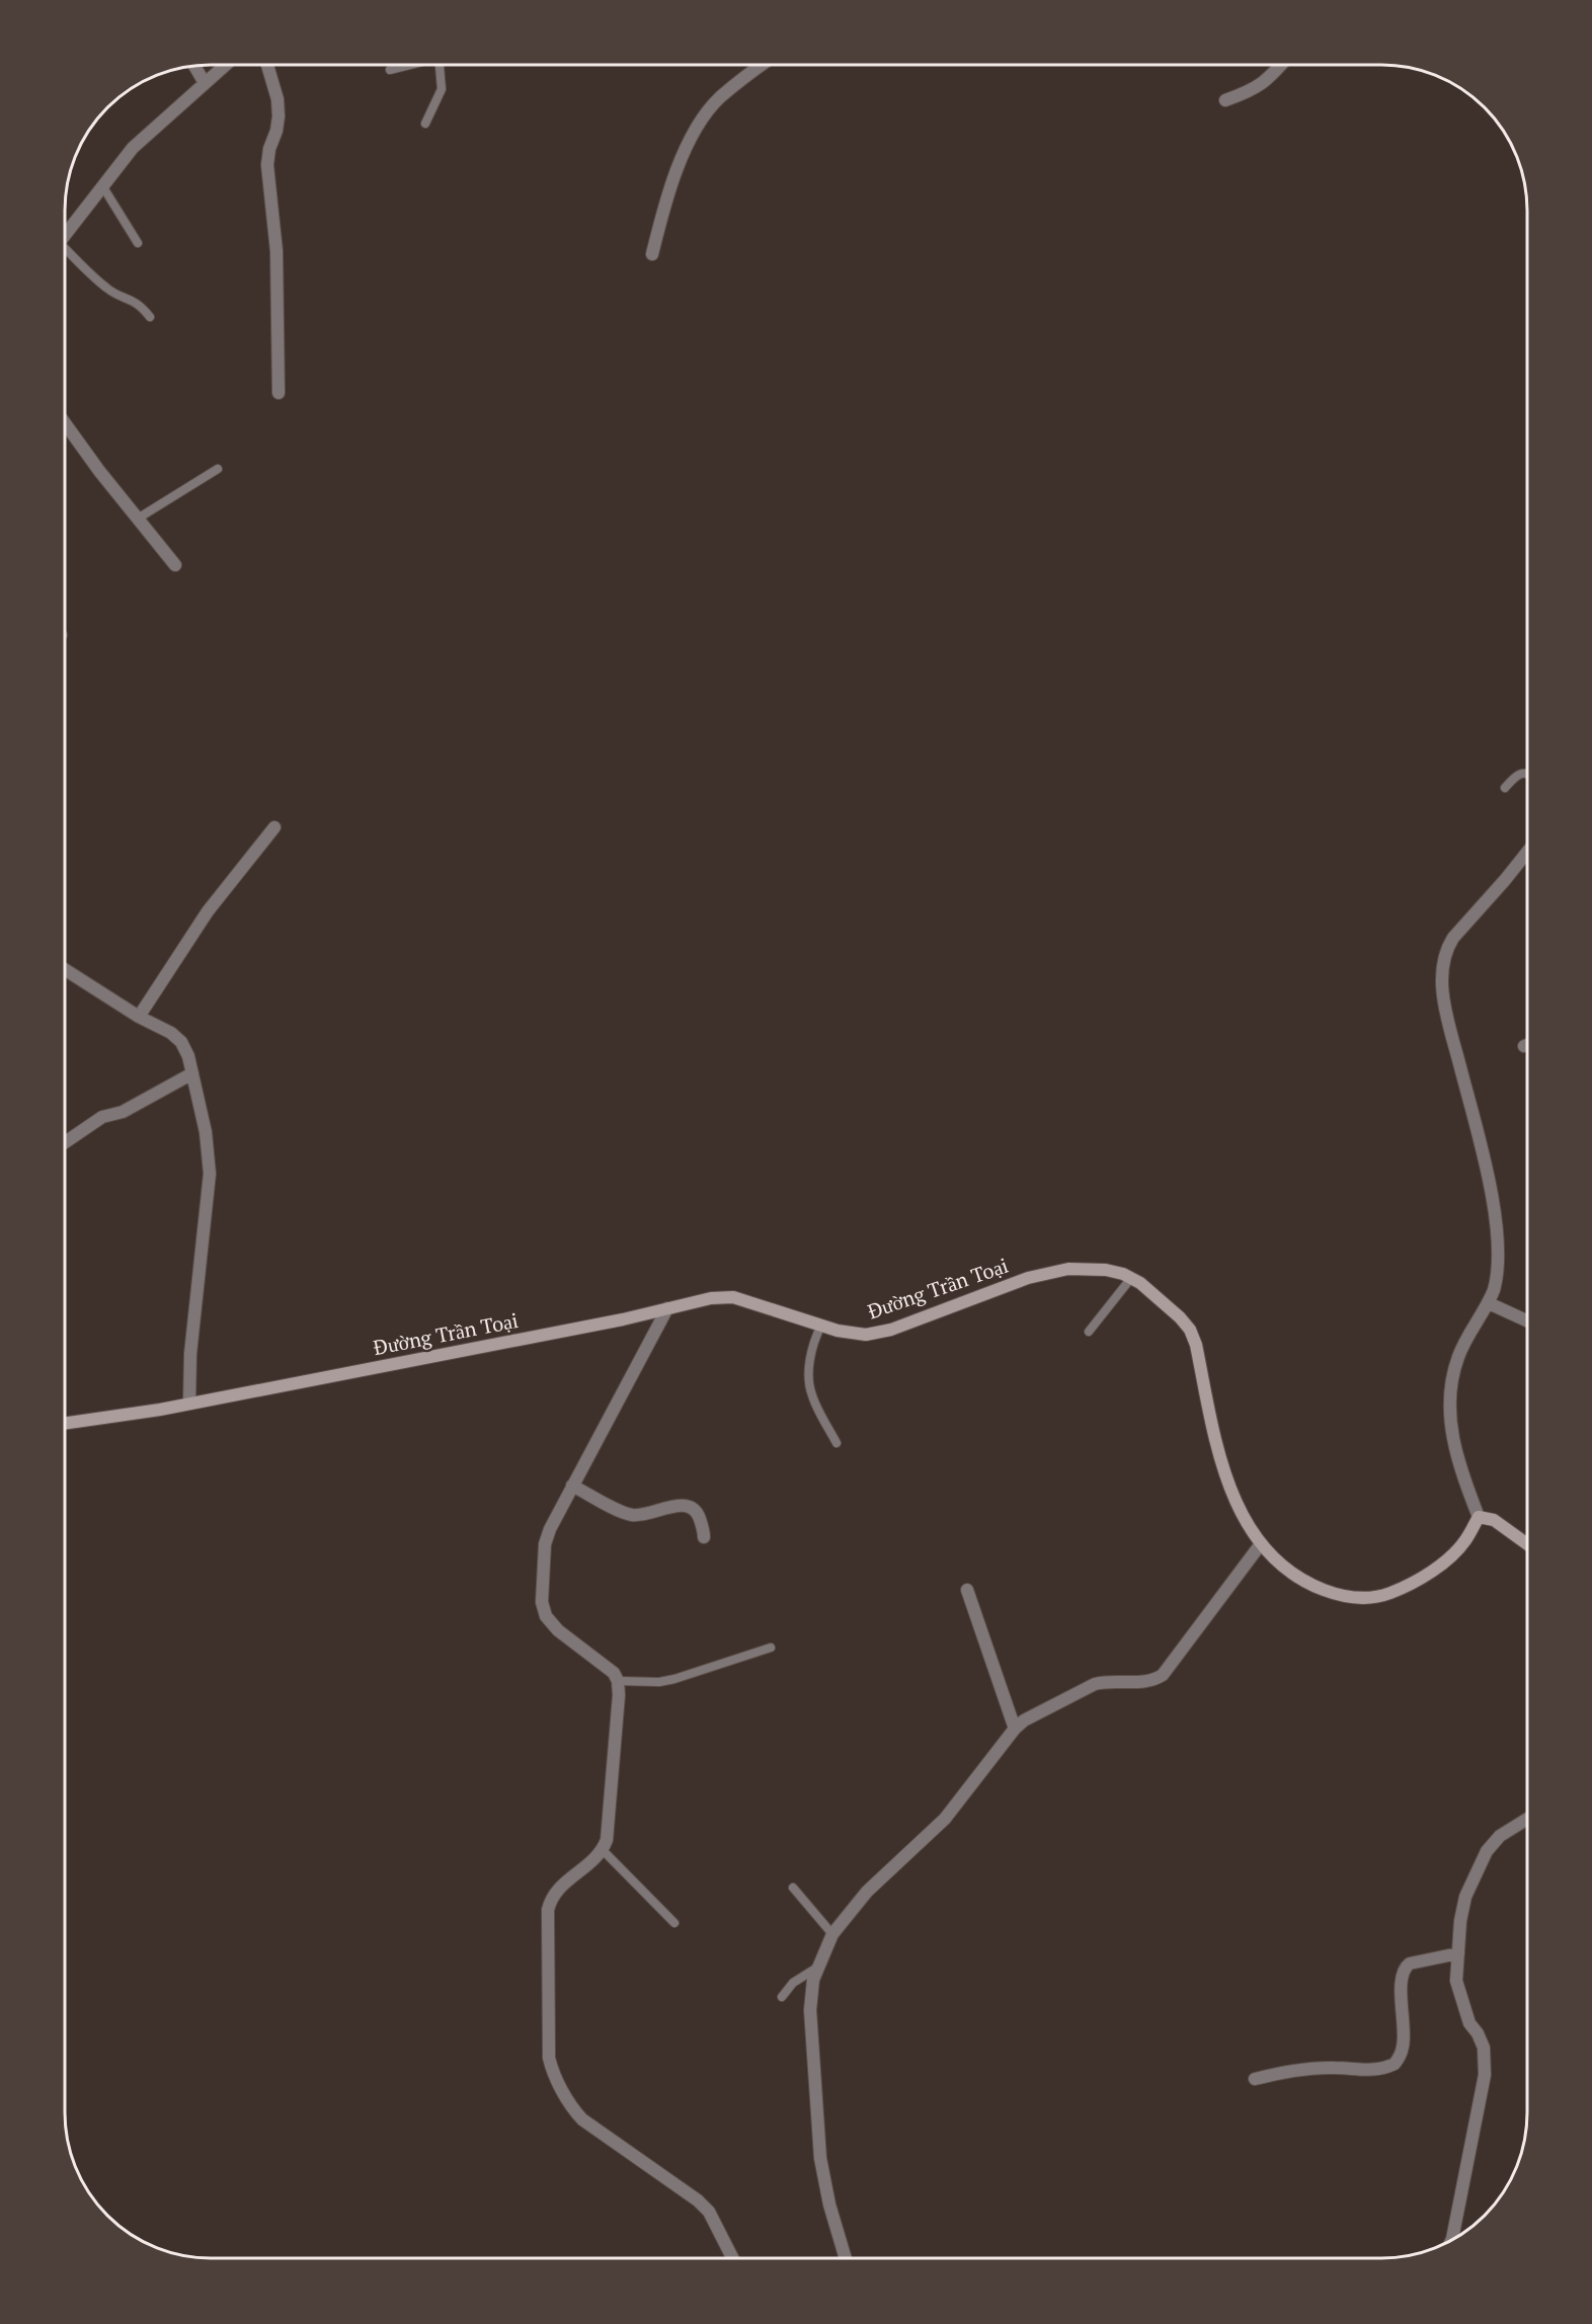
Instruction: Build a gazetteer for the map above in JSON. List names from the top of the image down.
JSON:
{
  "streets": {
    "street": ["Đường Trần Toại"]
  }
}
